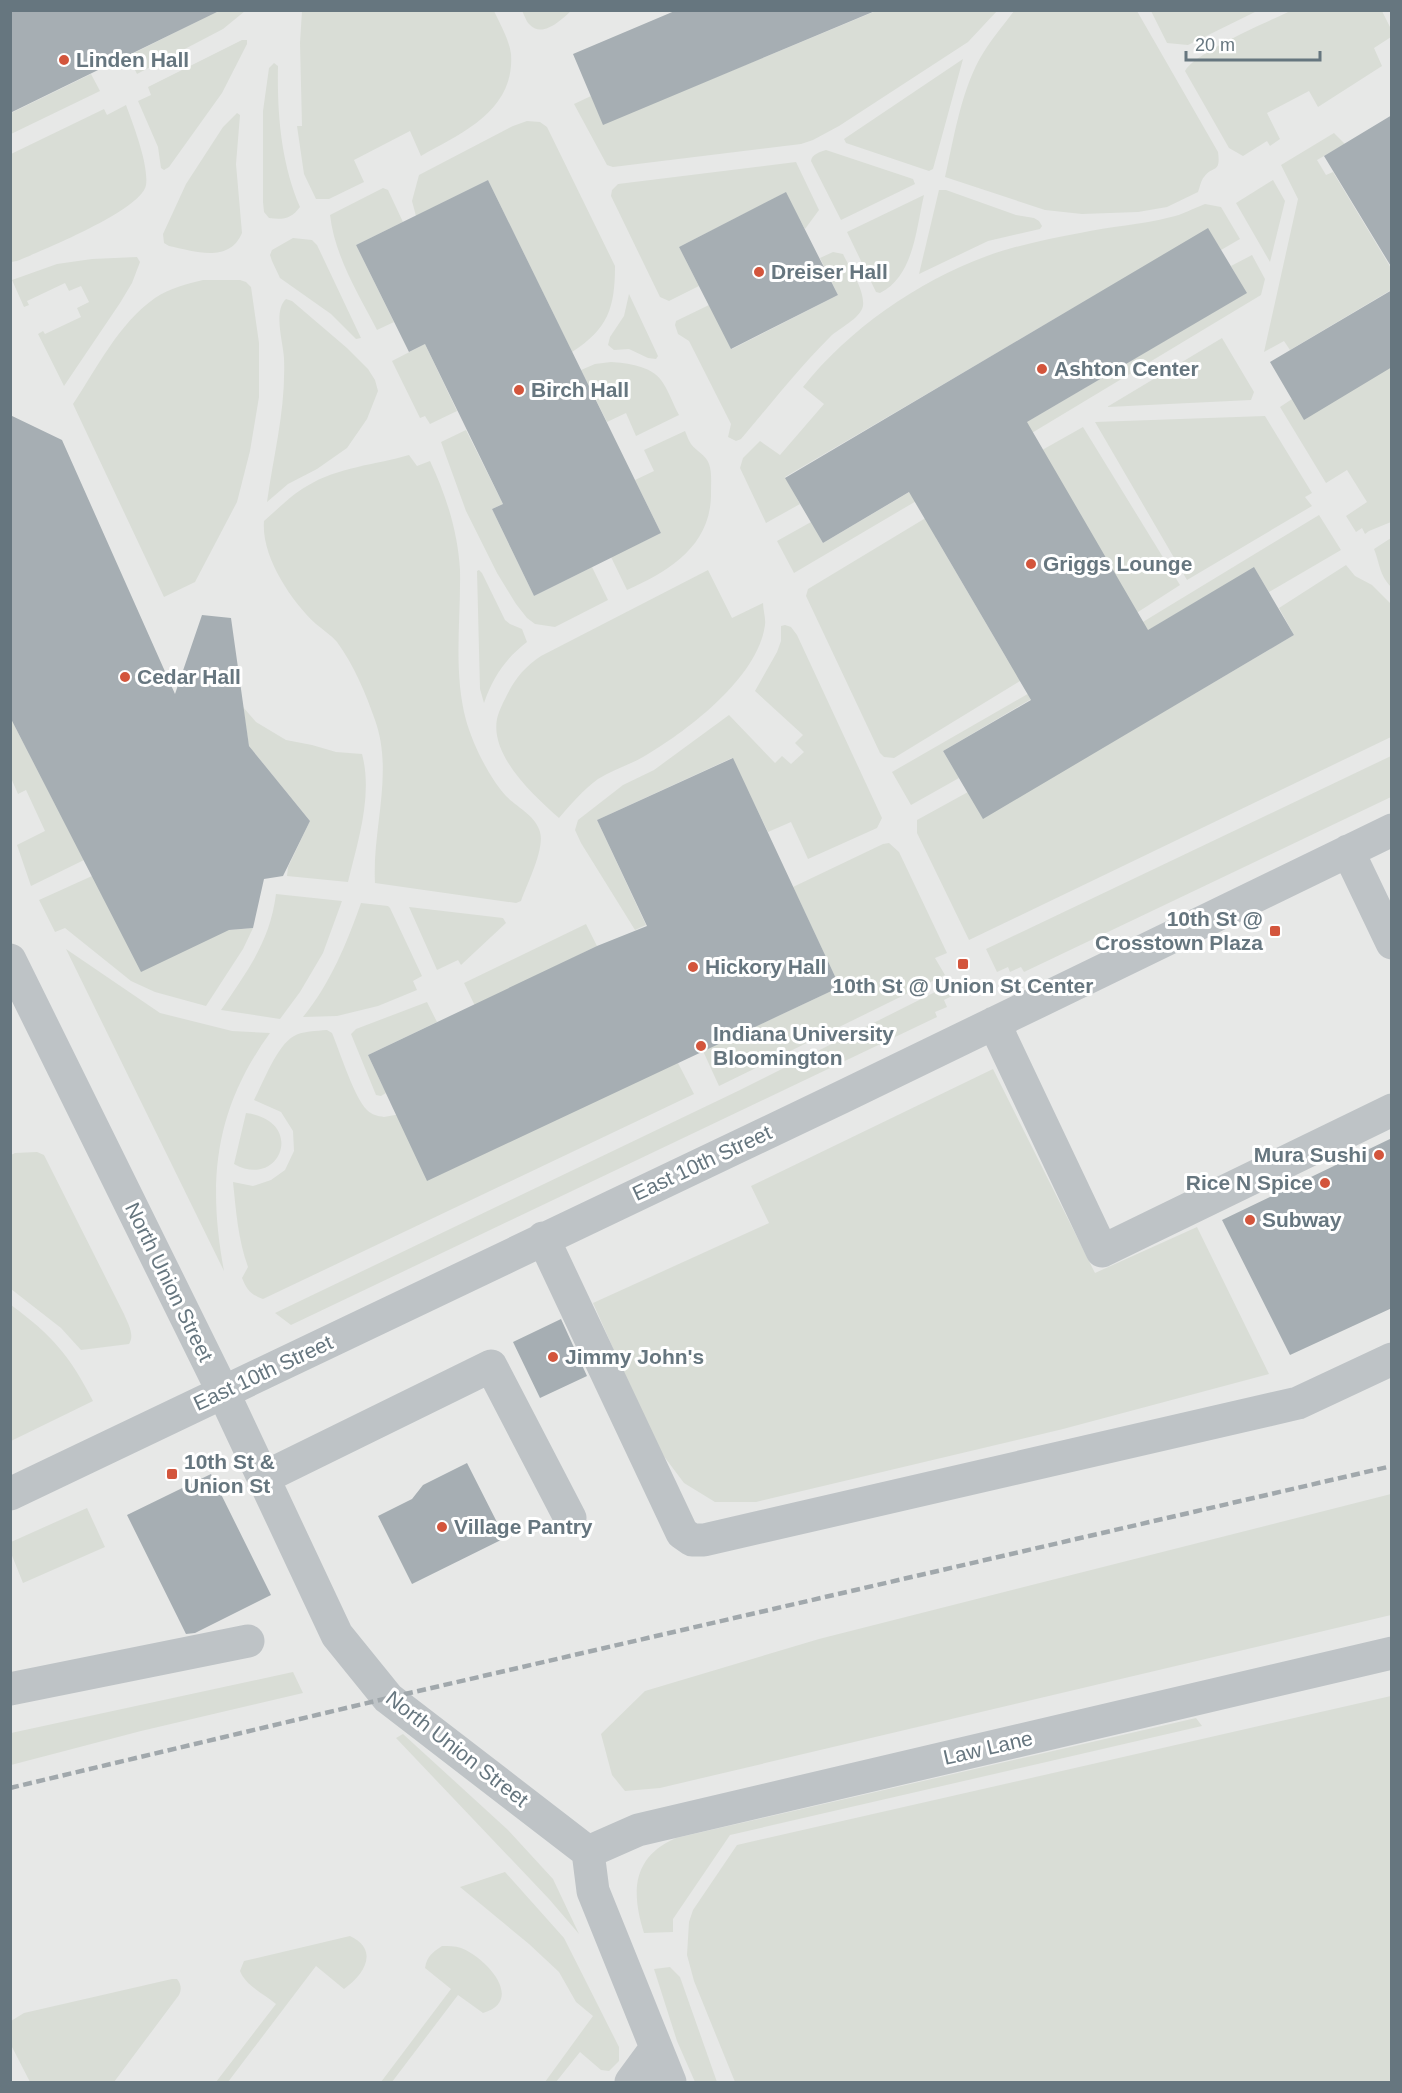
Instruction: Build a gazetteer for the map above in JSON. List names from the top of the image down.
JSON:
{
  "streets": {
    "street": ["East 10th Street", "North Union Street", "Law Lane"]
  },
  "crossings": [
    ["East 10th Street", "North Union Street"],
    ["North Union Street", "Law Lane"]
  ],
  "places": {
    "other": [
      "Linden Hall",
      "Dreiser Hall",
      "Ashton Center",
      "Birch Hall",
      "Griggs Lounge",
      "Cedar Hall",
      "Hickory Hall",
      "Indiana University Bloomington",
      "Mura Sushi",
      "Rice N Spice",
      "Subway",
      "Jimmy John's",
      "Village Pantry"
    ],
    "transit": ["10th St @ Crosstown Plaza", "10th St @ Union St Center", "10th St & Union St"]
  },
  "scale_bar": "20 m"
}
